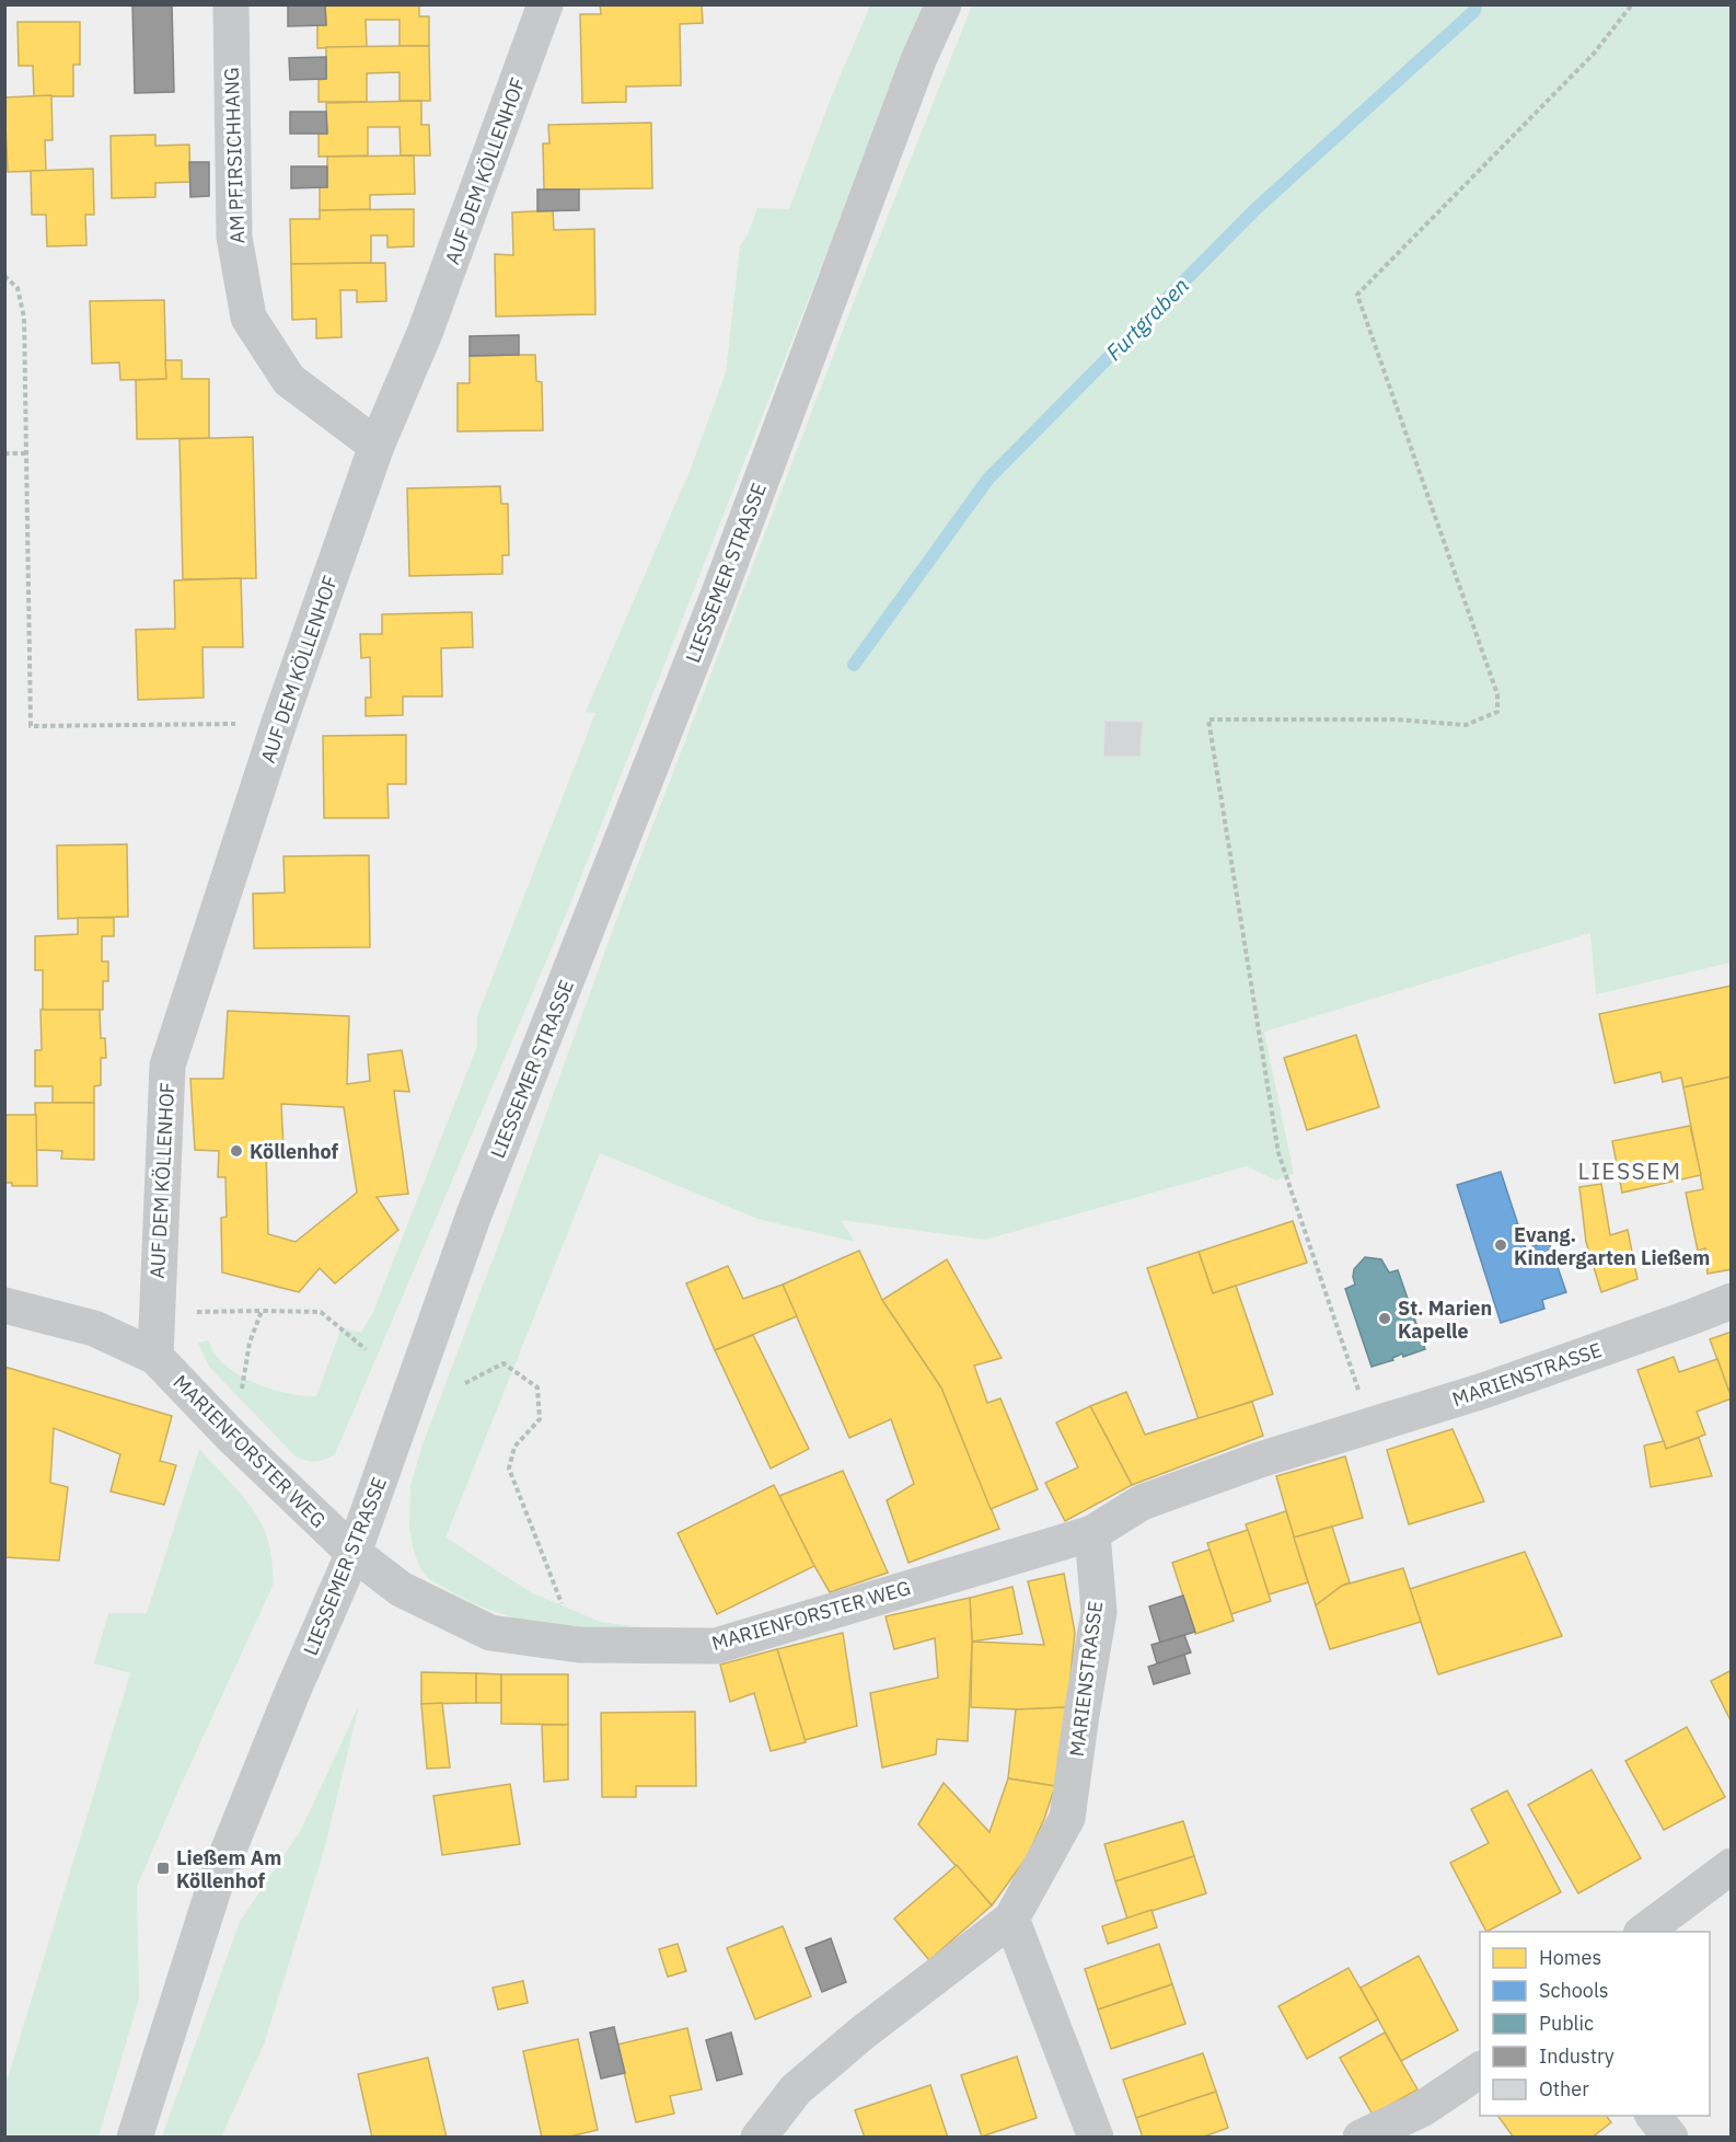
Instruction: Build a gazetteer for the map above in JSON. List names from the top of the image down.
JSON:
{
  "streets": {
    "street": [
      "AM PFIRSICHHANG",
      "AUF DEM KÖLLENHOF",
      "LIESSEMER STRASSE",
      "MARIENSTRASSE",
      "MARIENFORSTER WEG"
    ]
  },
  "crossings": [
    ["AM PFIRSICHHANG", "AUF DEM KÖLLENHOF"],
    ["AUF DEM KÖLLENHOF", "MARIENFORSTER WEG"],
    ["LIESSEMER STRASSE", "MARIENFORSTER WEG"],
    ["MARIENSTRASSE", "MARIENFORSTER WEG"]
  ],
  "districts": ["LIESSEM"],
  "water": ["Furtgraben"],
  "places": {
    "other": ["Köllenhof", "Evang. Kindergarten Ließem", "St. Marien Kapelle"],
    "transit": ["Ließem Am Köllenhof"]
  },
  "legend": [
    "Homes",
    "Schools",
    "Public",
    "Industry",
    "Other"
  ]
}
